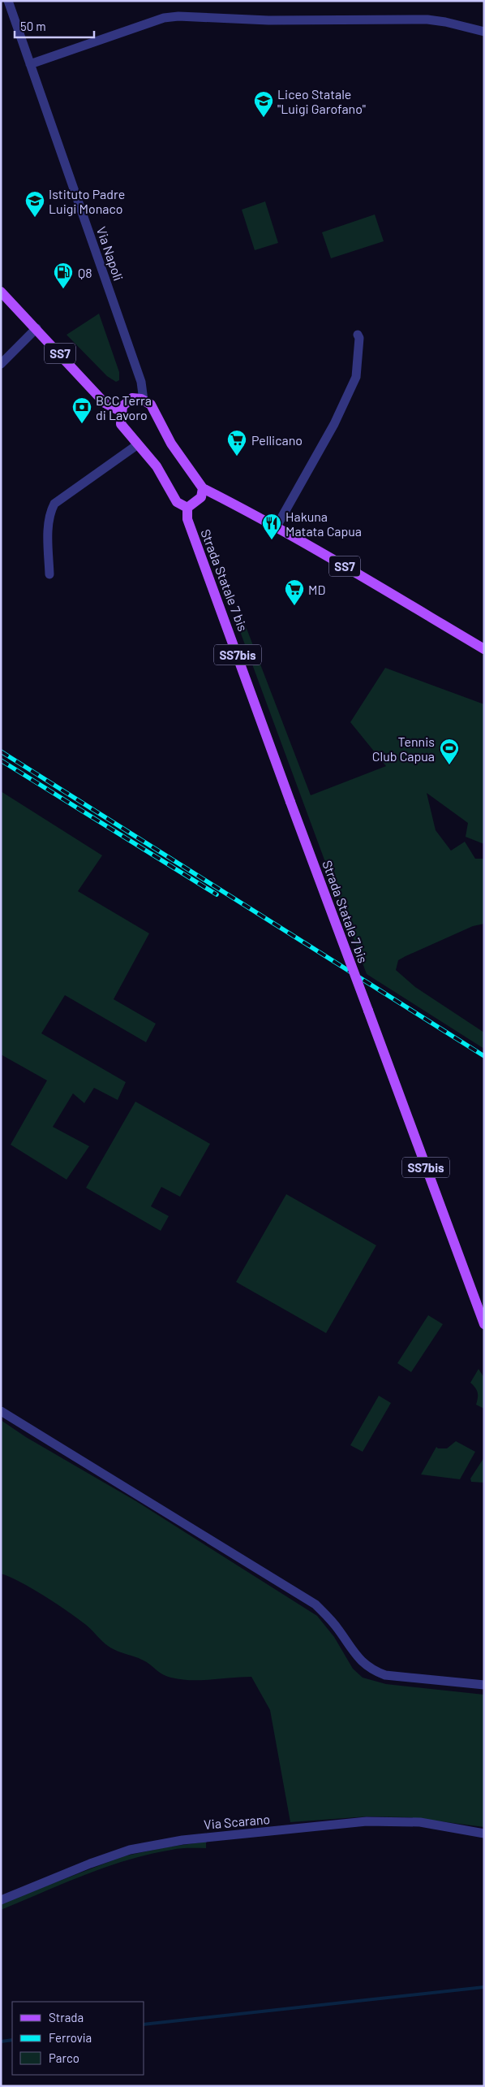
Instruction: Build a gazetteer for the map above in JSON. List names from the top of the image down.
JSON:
{
  "streets": {
    "main road": ["SS7", "Strada Statale 7 bis", "SS7bis"],
    "street": ["Via Napoli", "Via Scarano"]
  },
  "crossings": [
    ["Via Napoli", "SS7"]
  ],
  "places": {
    "school or university": ["Liceo Statale \"Luigi Garofano\"", "Istituto Padre Luigi Monaco"],
    "fuel station": ["Q8"],
    "bank": ["BCC Terra di Lavoro"],
    "supermarket": ["Pellicano", "MD"],
    "restaurant": ["Hakuna Matata Capua"],
    "sports": ["Tennis Club Capua"]
  },
  "legend": ["Strada", "Ferrovia", "Parco"],
  "scale_bar": "50 m"
}
